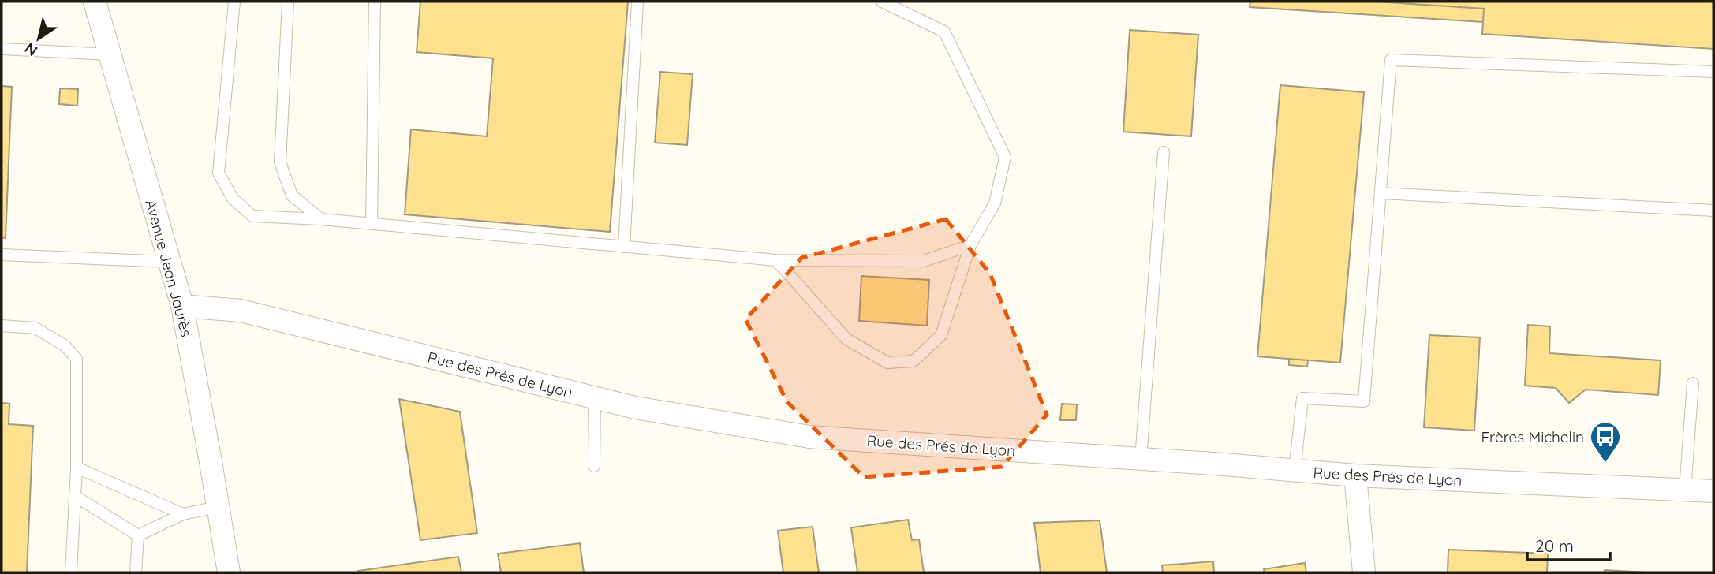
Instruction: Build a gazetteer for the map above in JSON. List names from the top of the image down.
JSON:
{
  "streets": {
    "street": ["Avenue Jean Jaurès", "Rue des Prés de Lyon"]
  },
  "crossings": [
    ["Avenue Jean Jaurès", "Rue des Prés de Lyon"]
  ],
  "places": {
    "bus stop": ["Frères Michelin"]
  },
  "scale_bar": "20 m",
  "north": "bottom left"
}
